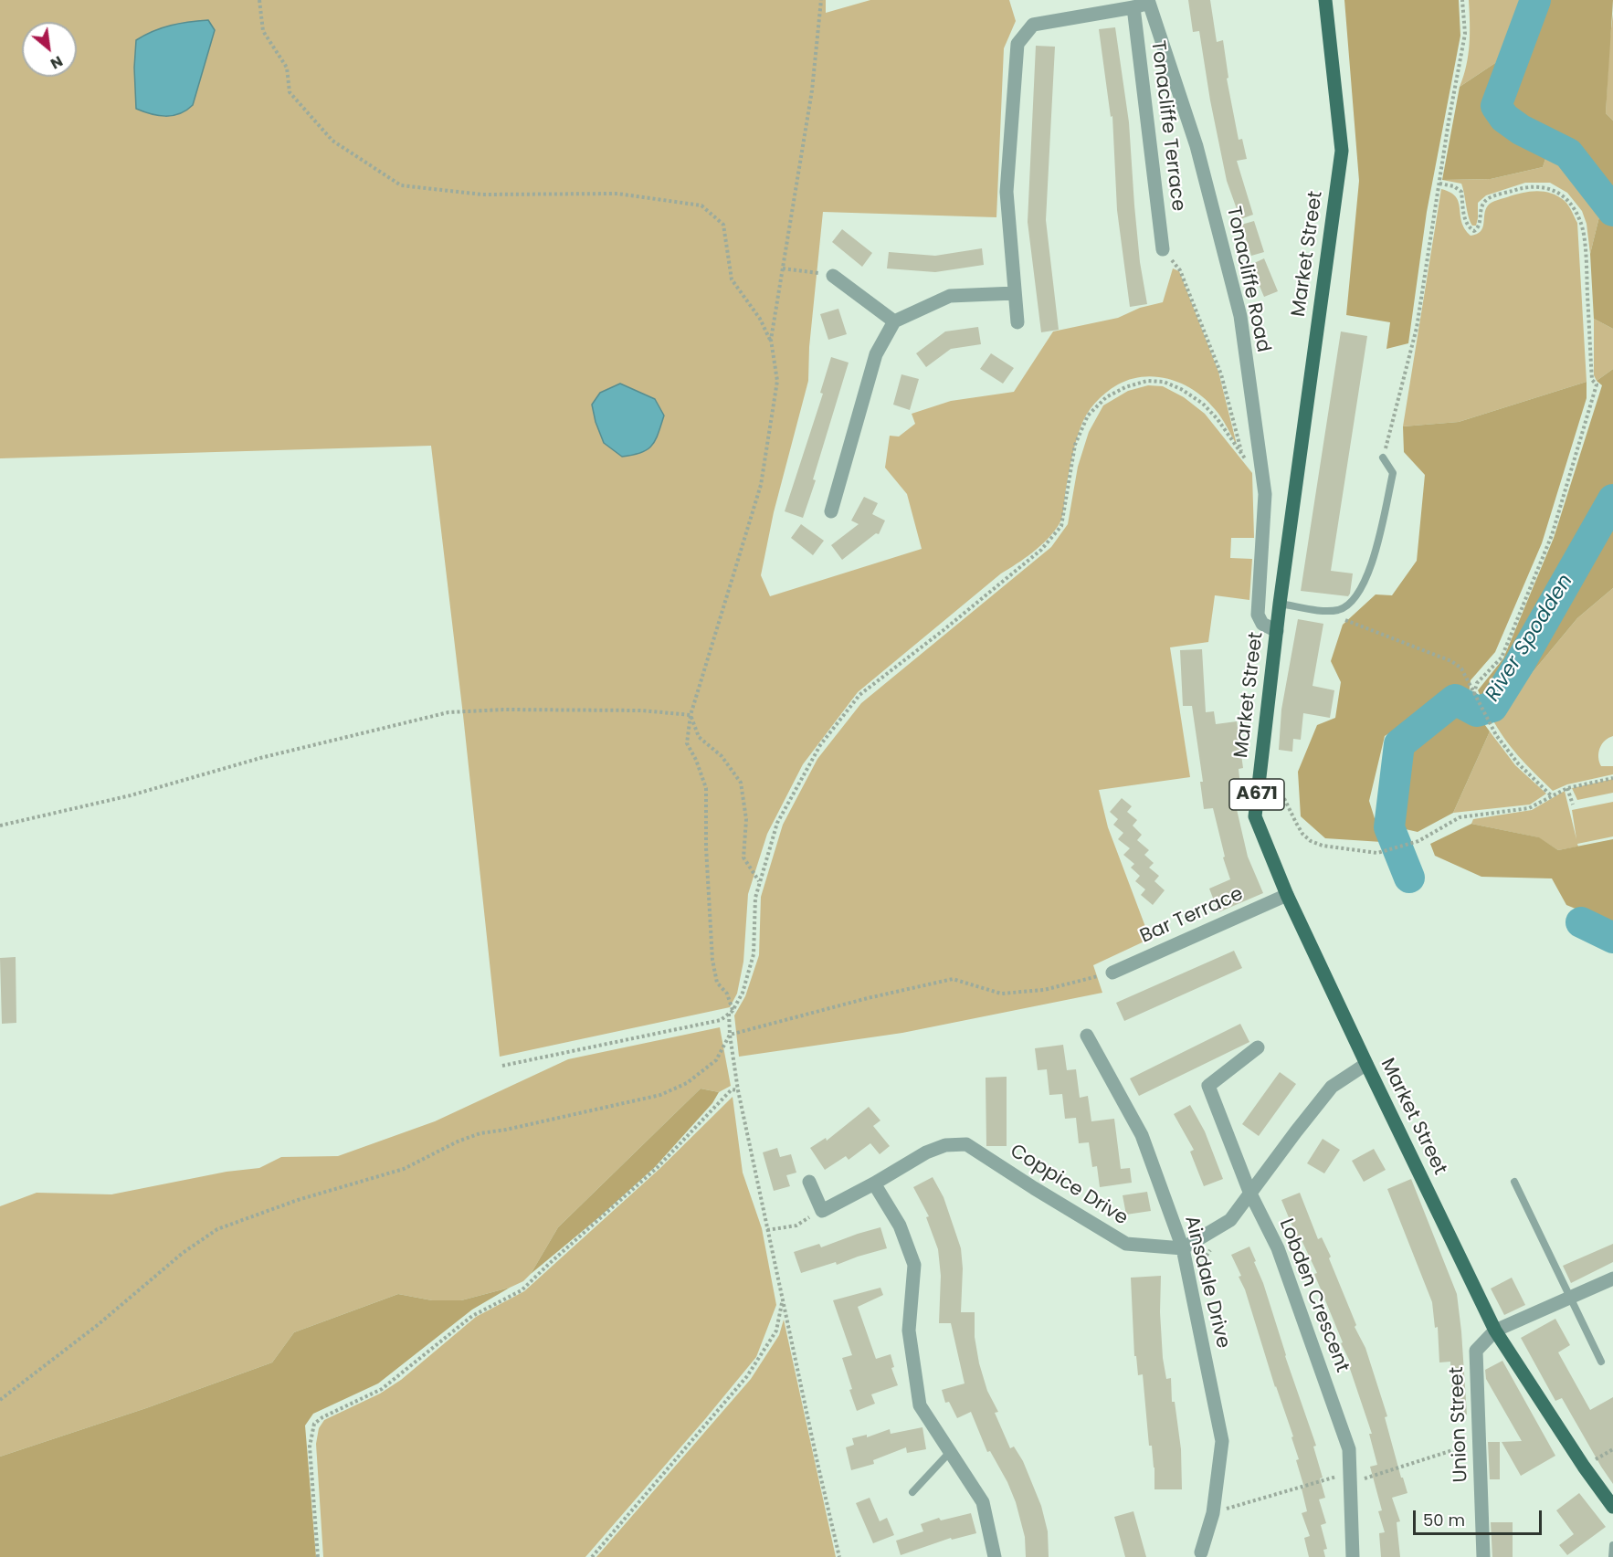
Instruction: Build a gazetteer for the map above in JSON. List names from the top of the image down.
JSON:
{
  "streets": {
    "main road": ["Market Street", "A671"],
    "street": [
      "Tonacliffe Terrace",
      "Tonacliffe Road",
      "Bar Terrace",
      "Coppice Drive",
      "Ainsdale Drive",
      "Lobden Crescent",
      "Union Street"
    ]
  },
  "crossings": [
    ["Market Street", "Tonacliffe Road"],
    ["Market Street", "Bar Terrace"],
    ["Market Street", "Union Street"],
    ["Coppice Drive", "Ainsdale Drive"]
  ],
  "water": ["River Spodden"],
  "scale_bar": "50 m",
  "north": "bottom right"
}
